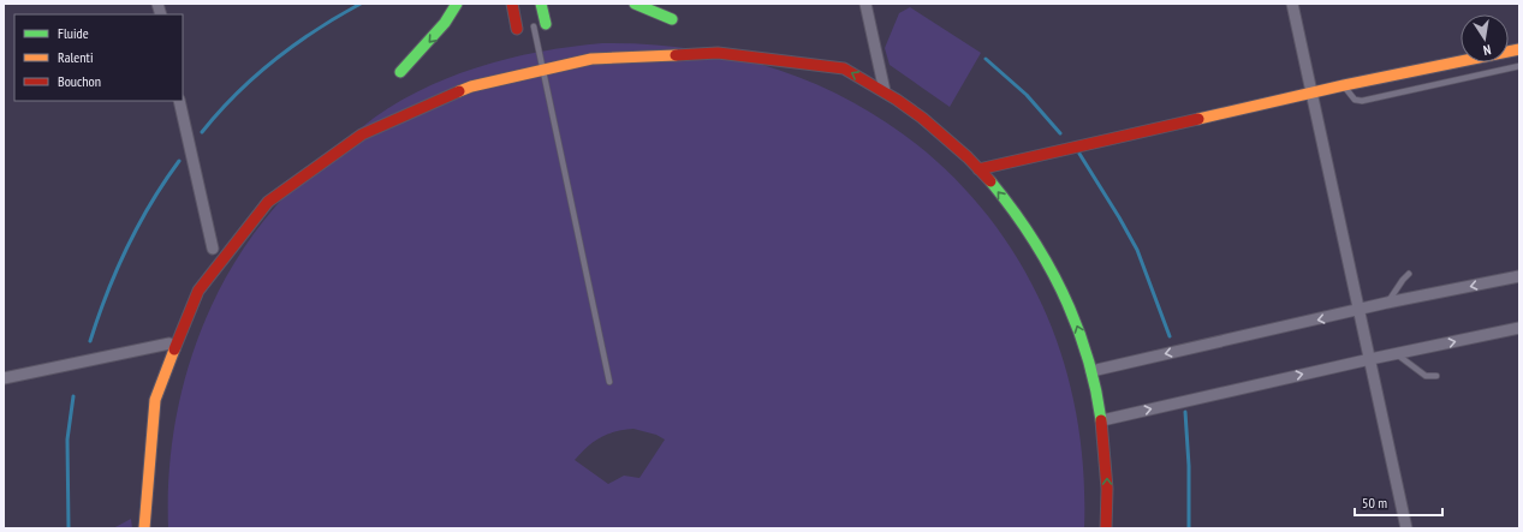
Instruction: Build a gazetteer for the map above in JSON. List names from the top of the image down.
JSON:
{
  "legend": ["Fluide", "Ralenti", "Bouchon"],
  "scale_bar": "50 m",
  "north": "bottom"
}
